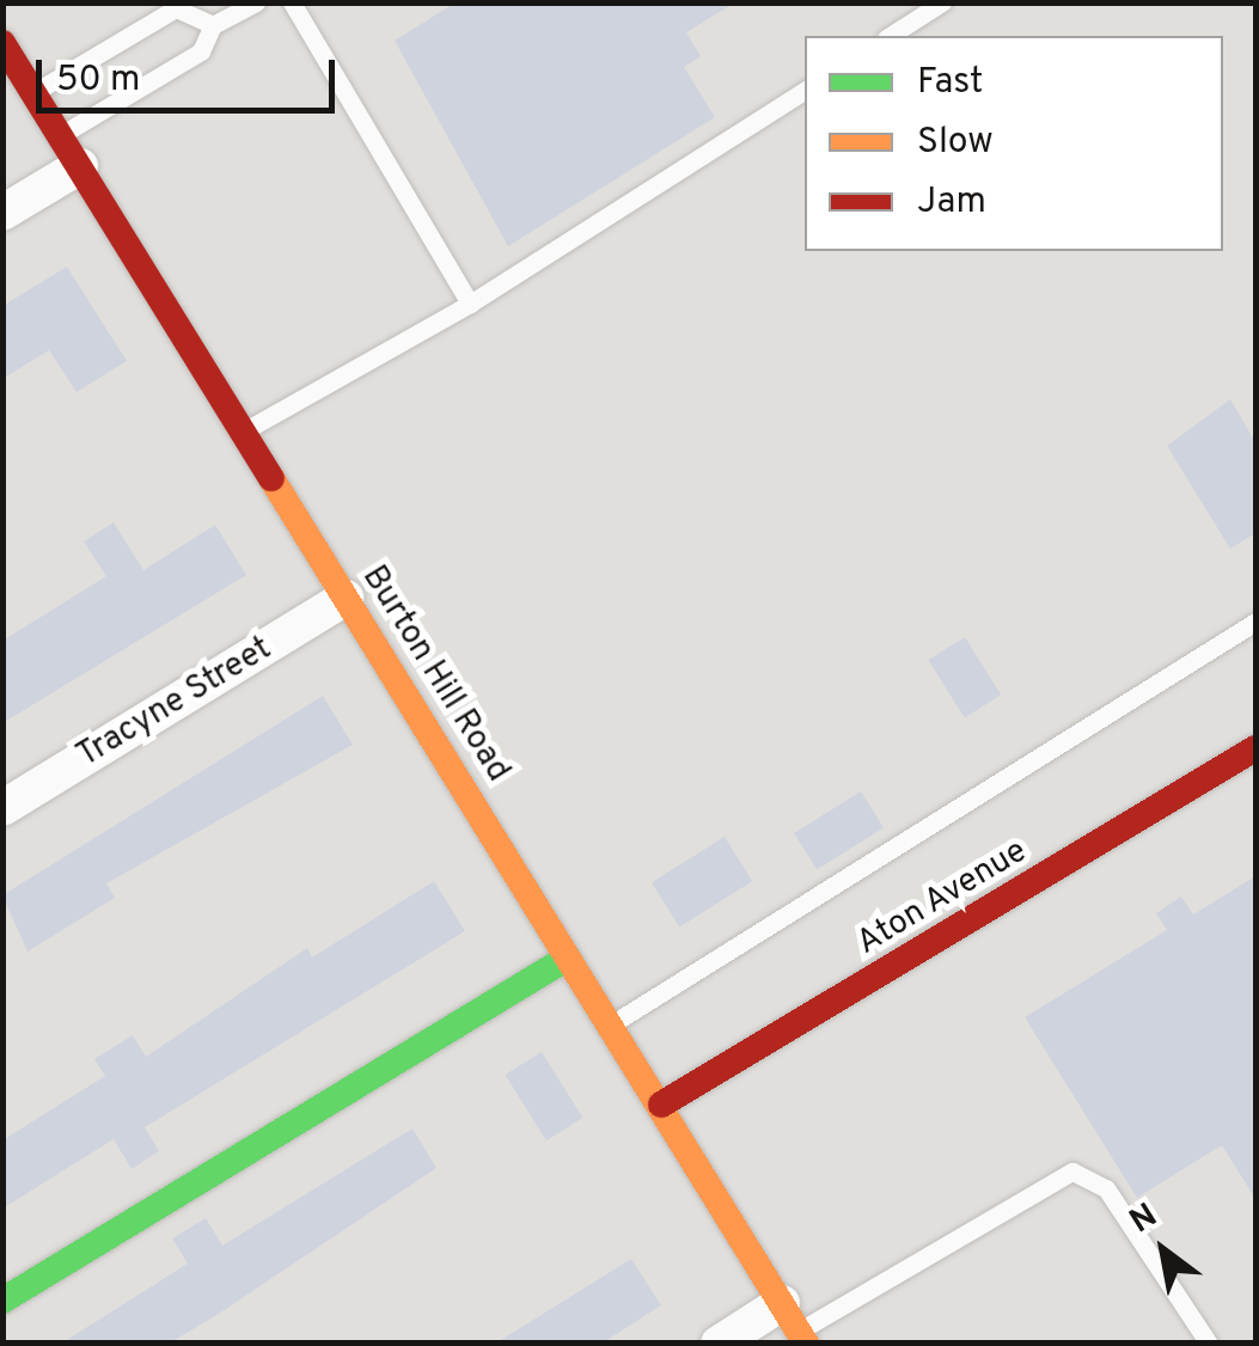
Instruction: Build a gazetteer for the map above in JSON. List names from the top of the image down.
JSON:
{
  "streets": {
    "street": ["Burton Hill Road", "Tracyne Street", "Aton Avenue"]
  },
  "crossings": [
    ["Burton Hill Road", "Tracyne Street"],
    ["Burton Hill Road", "Aton Avenue"]
  ],
  "legend": ["Fast", "Slow", "Jam"],
  "scale_bar": "50 m",
  "north": "top left"
}
